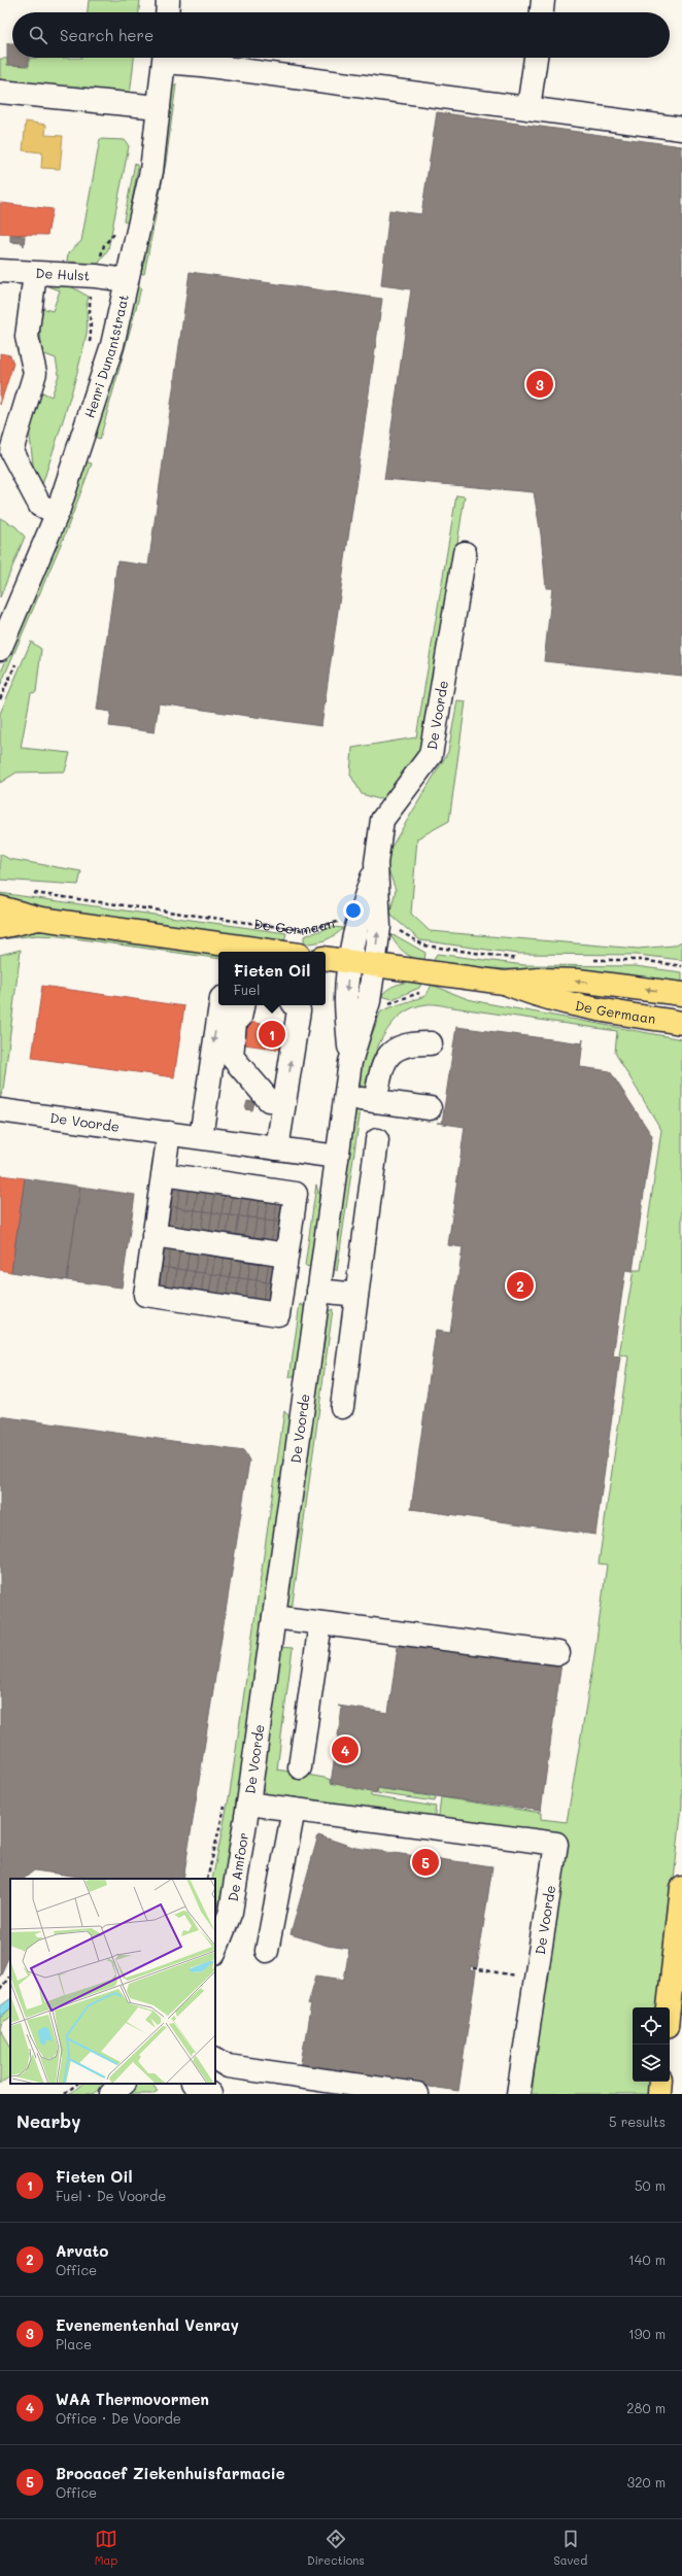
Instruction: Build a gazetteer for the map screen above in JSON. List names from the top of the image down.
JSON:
{
  "streets": {
    "main road": ["De Germaan"],
    "street": [
      "De Hulst",
      "Henri Dunantstraat",
      "De Voorde",
      "De Amfoor"
    ]
  },
  "crossings": [
    ["De Hulst", "Henri Dunantstraat"],
    ["De Voorde", "De Germaan"],
    ["De Voorde", "De Amfoor"]
  ],
  "page": {
    "search": "Search here",
    "pins": [
      "3",
      "1",
      "2",
      "4",
      "5"
    ],
    "popup": ["Fieten Oil", "Fuel"],
    "heading": ["Nearby", "5 results"],
    "list": [
      {
        "mark": "1",
        "name": "Fieten Oil",
        "note": "Fuel · De Voorde",
        "value": "50 m"
      },
      {
        "mark": "2",
        "name": "Arvato",
        "note": "Office",
        "value": "140 m"
      },
      {
        "mark": "3",
        "name": "Evenementenhal Venray",
        "note": "Place",
        "value": "190 m"
      },
      {
        "mark": "4",
        "name": "WAA Thermovormen",
        "note": "Office · De Voorde",
        "value": "280 m"
      },
      {
        "mark": "5",
        "name": "Brocacef Ziekenhuisfarmacie",
        "note": "Office",
        "value": "320 m"
      }
    ],
    "nav": ["Map", "Directions", "Saved"]
  }
}
